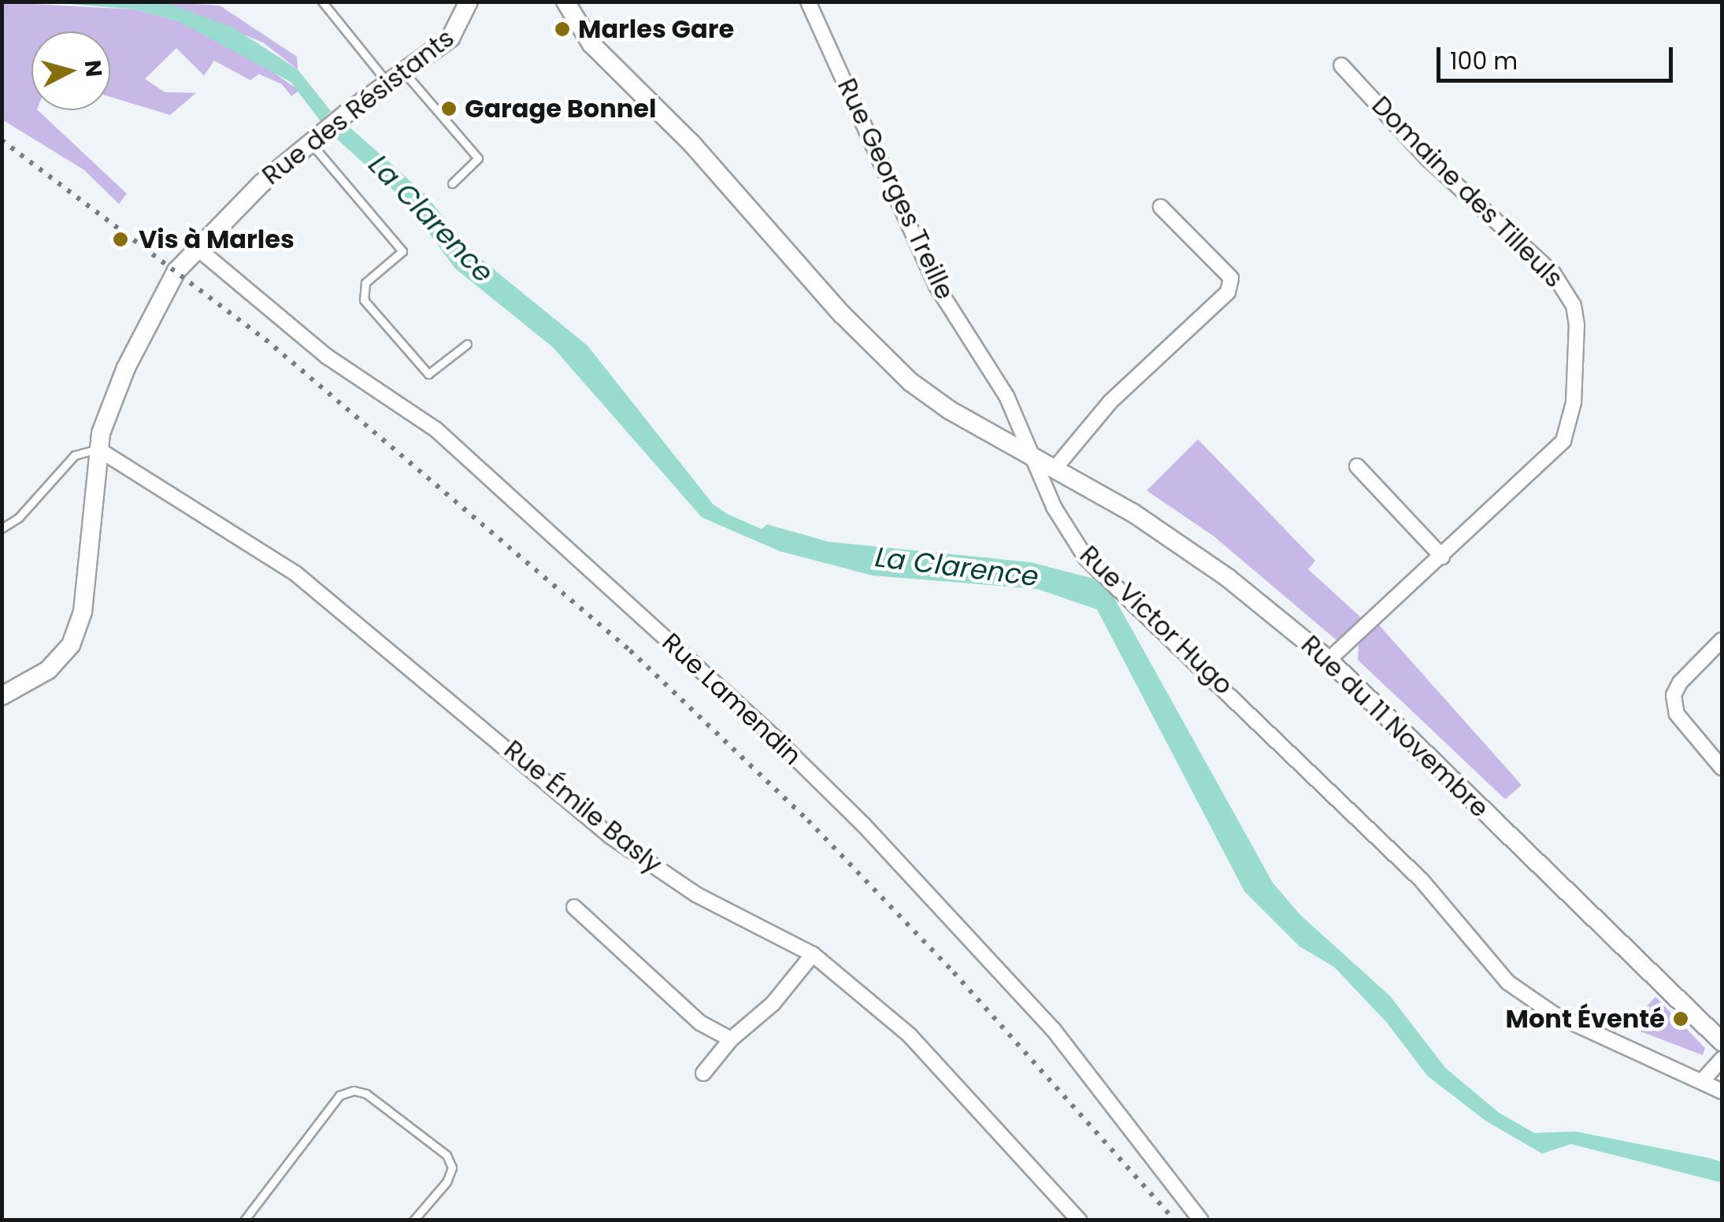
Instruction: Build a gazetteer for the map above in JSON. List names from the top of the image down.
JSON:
{
  "streets": {
    "main road": ["Rue des Résistants", "Rue du 11 Novembre"],
    "street": [
      "Rue Georges Treille",
      "Domaine des Tilleuls",
      "Rue Victor Hugo",
      "Rue Lamendin",
      "Rue Émile Basly"
    ]
  },
  "crossings": [
    ["Rue des Résistants", "Rue Lamendin"],
    ["Rue des Résistants", "Rue Émile Basly"],
    ["Rue Georges Treille", "Rue Victor Hugo"],
    ["Rue Georges Treille", "Rue du 11 Novembre"],
    ["Domaine des Tilleuls", "Rue du 11 Novembre"],
    ["Rue Victor Hugo", "Rue du 11 Novembre"]
  ],
  "water": ["La Clarence"],
  "places": [
    "Marles Gare",
    "Garage Bonnel",
    "Vis à Marles",
    "Mont Éventé"
  ],
  "scale_bar": "100 m",
  "north": "right"
}
